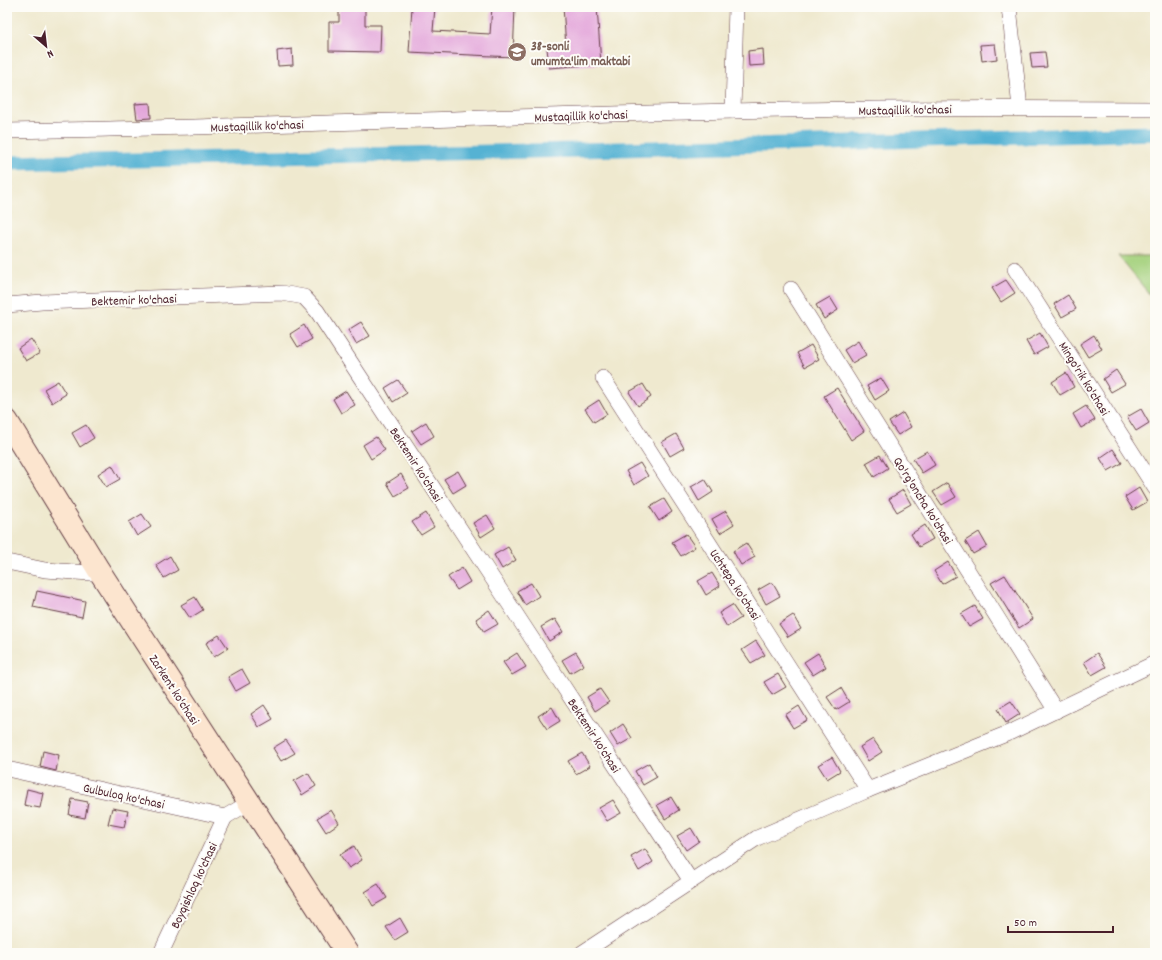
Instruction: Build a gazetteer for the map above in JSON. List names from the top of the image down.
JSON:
{
  "streets": {
    "main road": ["Zarkent ko'chasi"],
    "street": [
      "Mustaqillik ko'chasi",
      "Bektemir ko'chasi",
      "Mingo'rik ko'chasi",
      "Qo'rg'oncha ko'chasi",
      "Uchtepa ko'chasi",
      "Gulbuloq ko'chasi",
      "Boyqishloq ko'chasi"
    ]
  },
  "crossings": [
    ["Zarkent ko'chasi", "Gulbuloq ko'chasi"],
    ["Zarkent ko'chasi", "Boyqishloq ko'chasi"],
    ["Gulbuloq ko'chasi", "Boyqishloq ko'chasi"]
  ],
  "places": {
    "school or university": ["38-sonli umumta'lim maktabi"]
  },
  "scale_bar": "50 m",
  "north": "bottom right"
}
